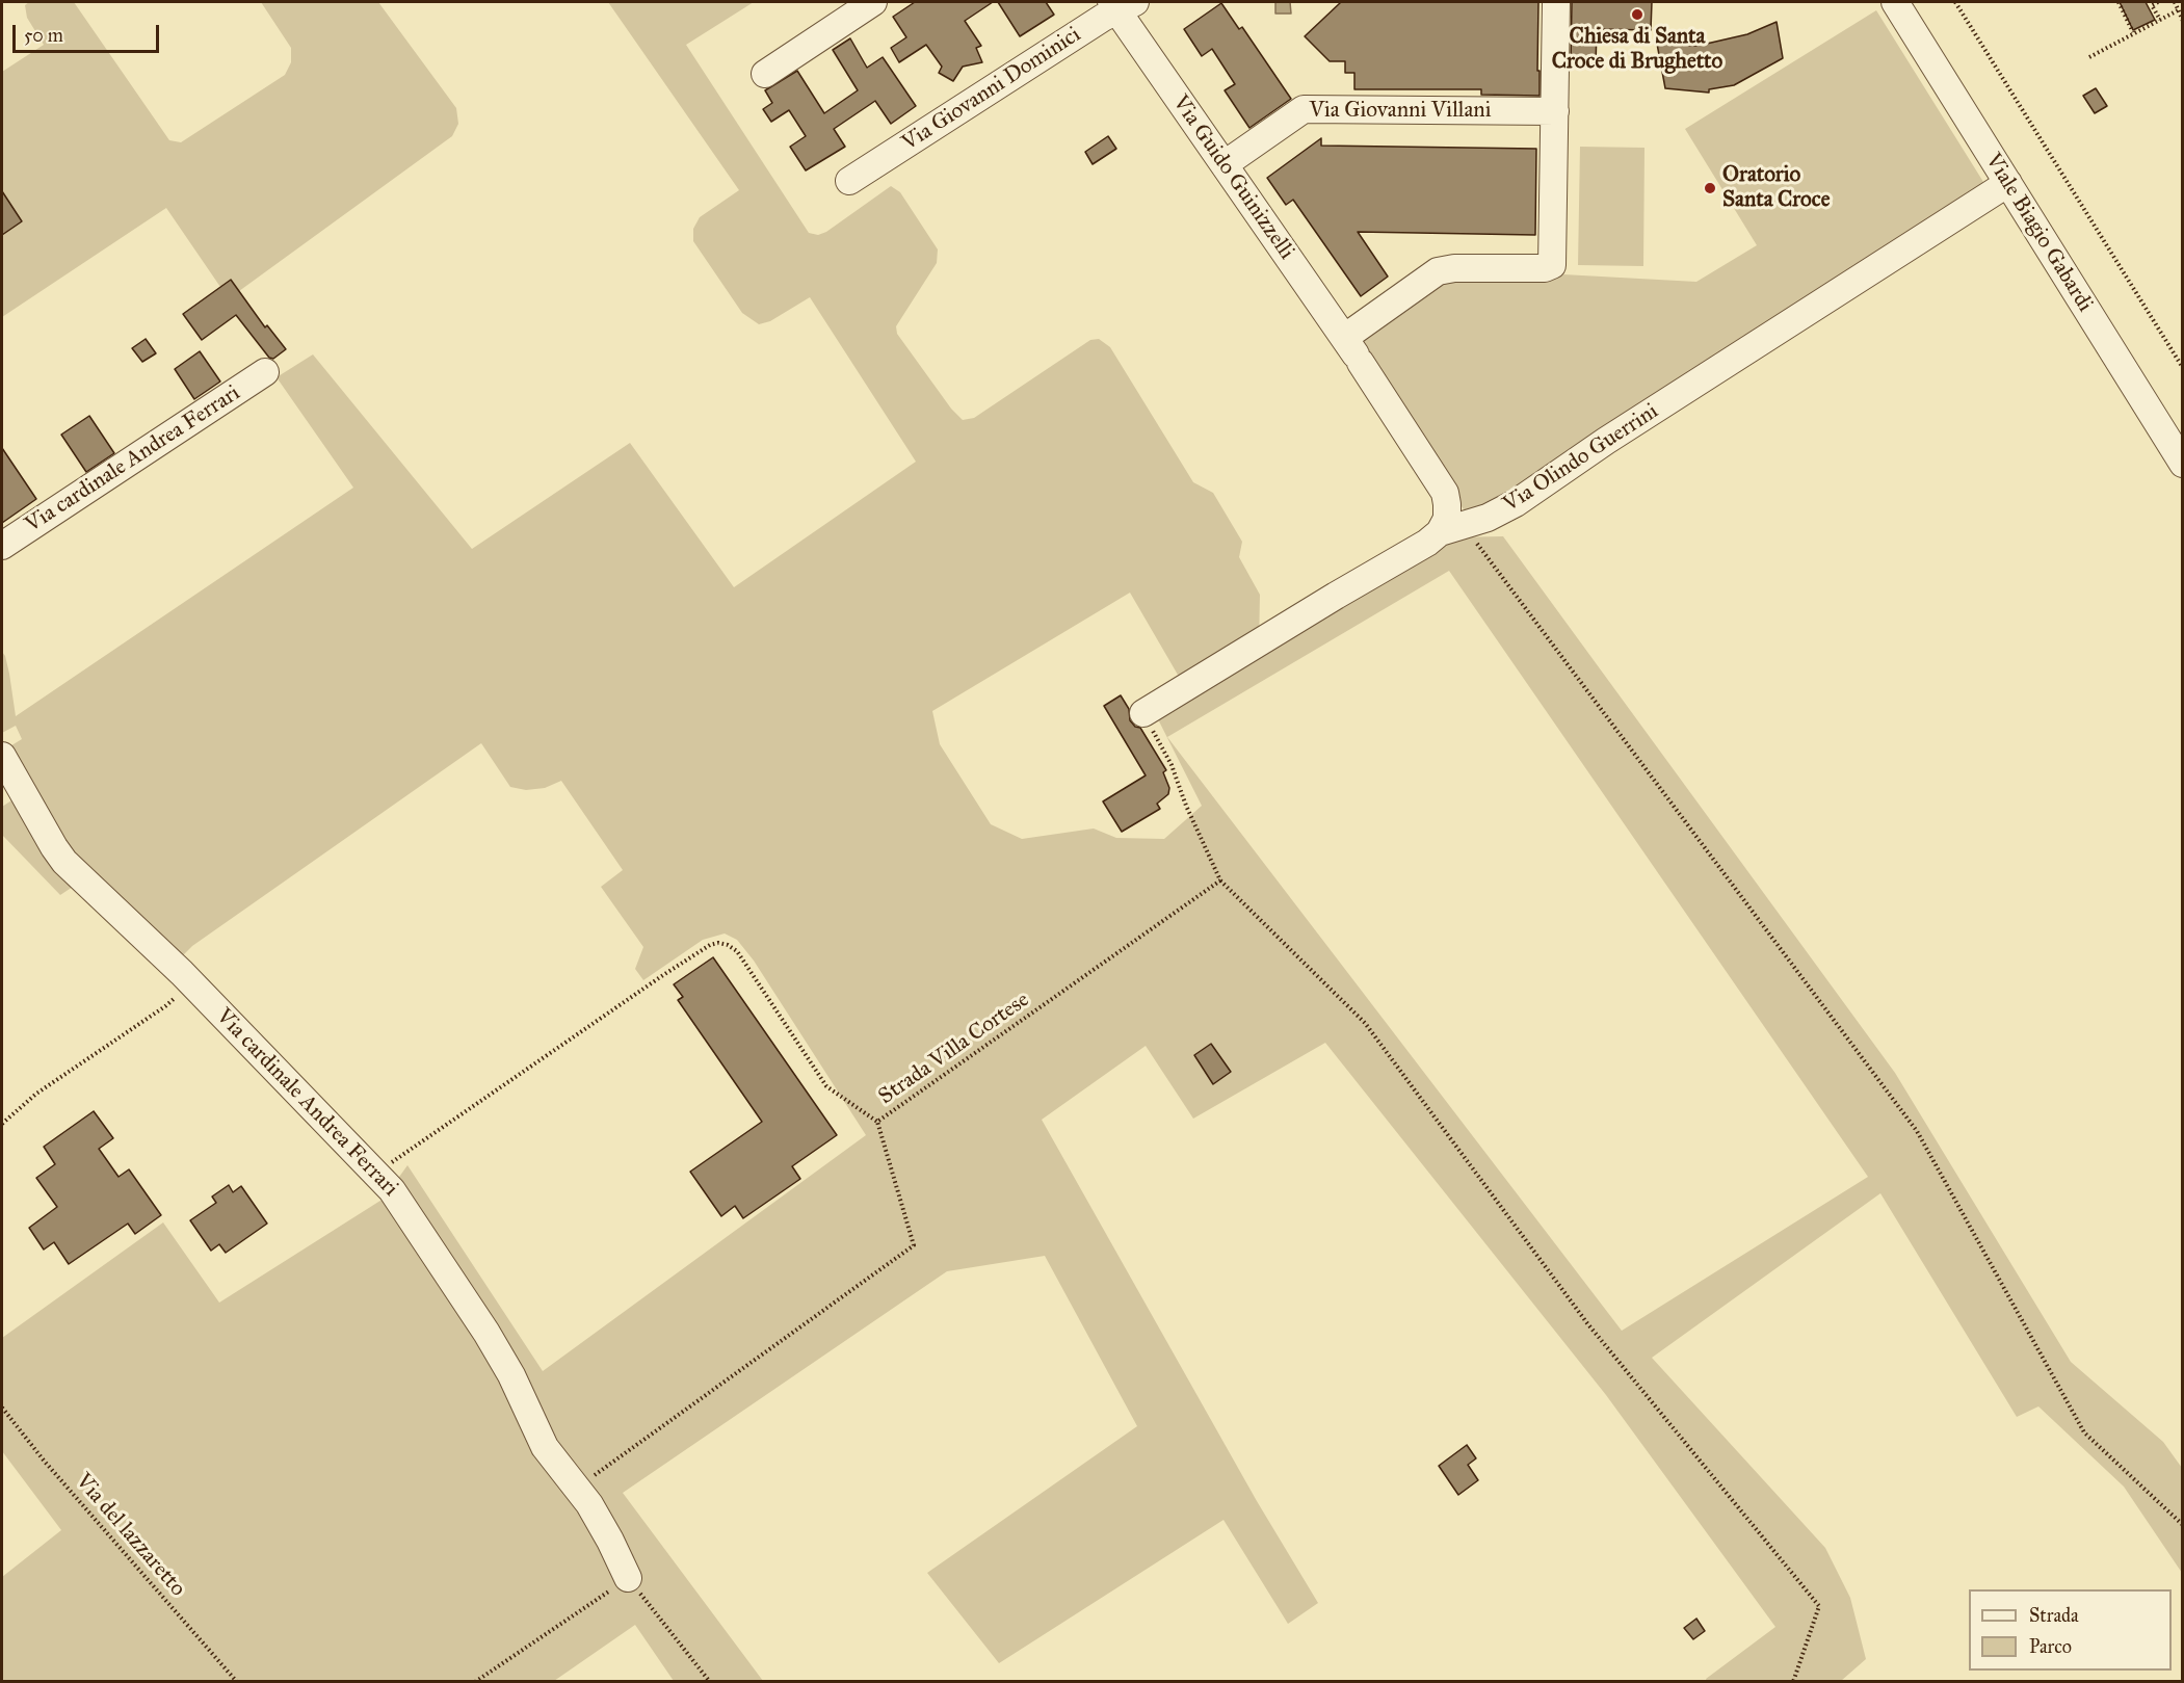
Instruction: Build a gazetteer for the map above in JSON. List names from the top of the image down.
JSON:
{
  "streets": {
    "street": [
      "Via Giovanni Dominici",
      "Via Giovanni Villani",
      "Via Guido Guinizzelli",
      "Viale Biagio Gabardi",
      "Via Olindo Guerrini",
      "Via cardinale Andrea Ferrari"
    ],
    "path": ["Strada Villa Cortese", "Via del lazzaretto"]
  },
  "crossings": [
    ["Via Giovanni Dominici", "Via Guido Guinizzelli"],
    ["Via Giovanni Villani", "Via Guido Guinizzelli"],
    ["Via Guido Guinizzelli", "Via Olindo Guerrini"],
    ["Viale Biagio Gabardi", "Via Olindo Guerrini"],
    ["Via cardinale Andrea Ferrari", "Strada Villa Cortese"]
  ],
  "places": ["Chiesa di Santa Croce di Brughetto", "Oratorio Santa Croce"],
  "legend": ["Strada", "Parco"],
  "scale_bar": "50 m"
}
